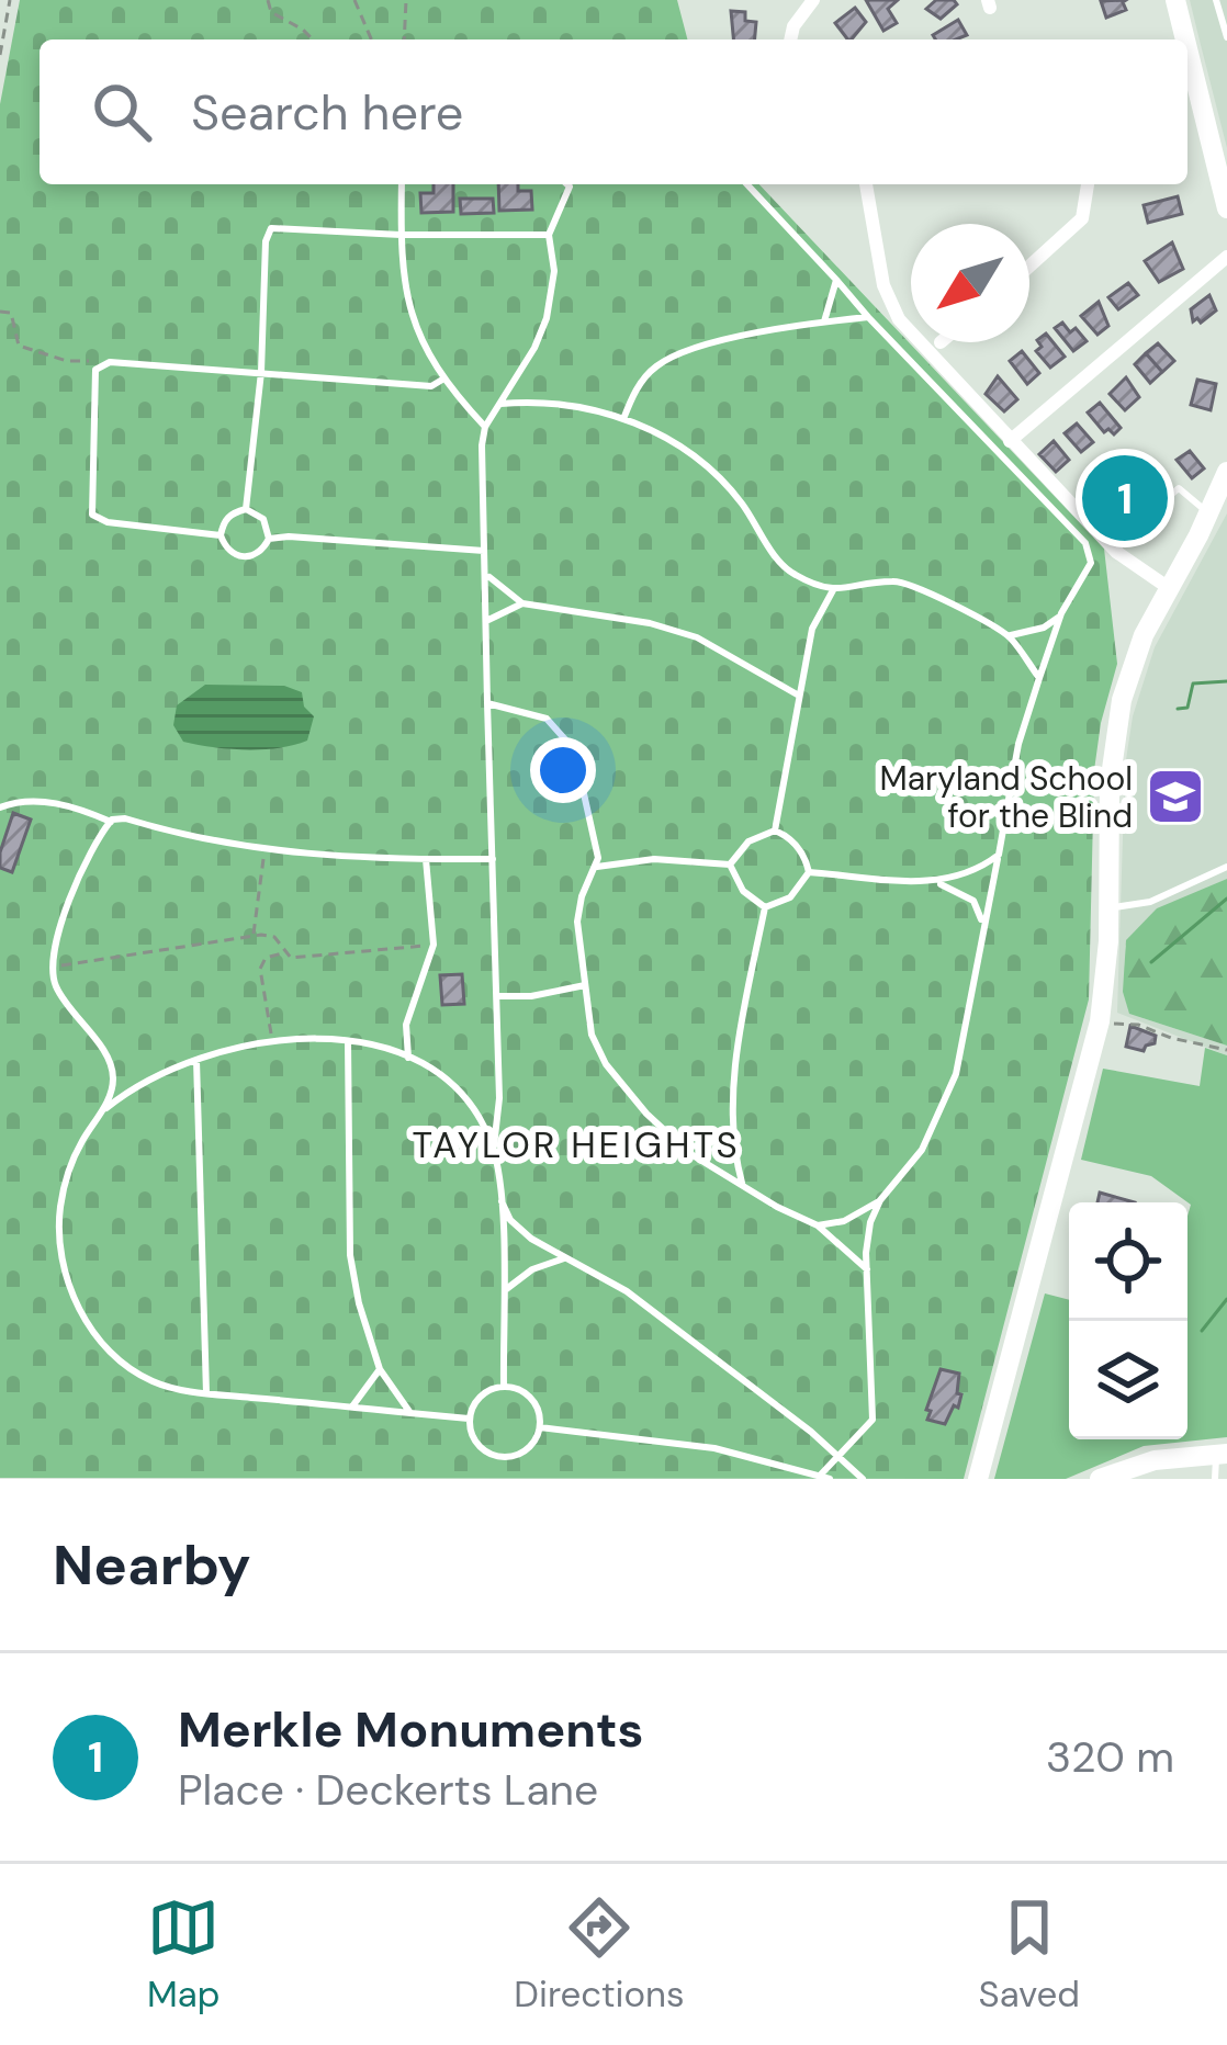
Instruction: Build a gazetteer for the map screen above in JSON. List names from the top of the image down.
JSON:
{
  "districts": ["TAYLOR HEIGHTS"],
  "places": {
    "school or university": ["Maryland School for the Blind"]
  },
  "north": "bottom left",
  "page": {
    "search": "Search here",
    "pins": "1",
    "heading": "Nearby",
    "list": [
      {
        "mark": "1",
        "name": "Merkle Monuments",
        "note": "Place · Deckerts Lane",
        "value": "320 m"
      }
    ],
    "nav": ["Map", "Directions", "Saved"]
  }
}
